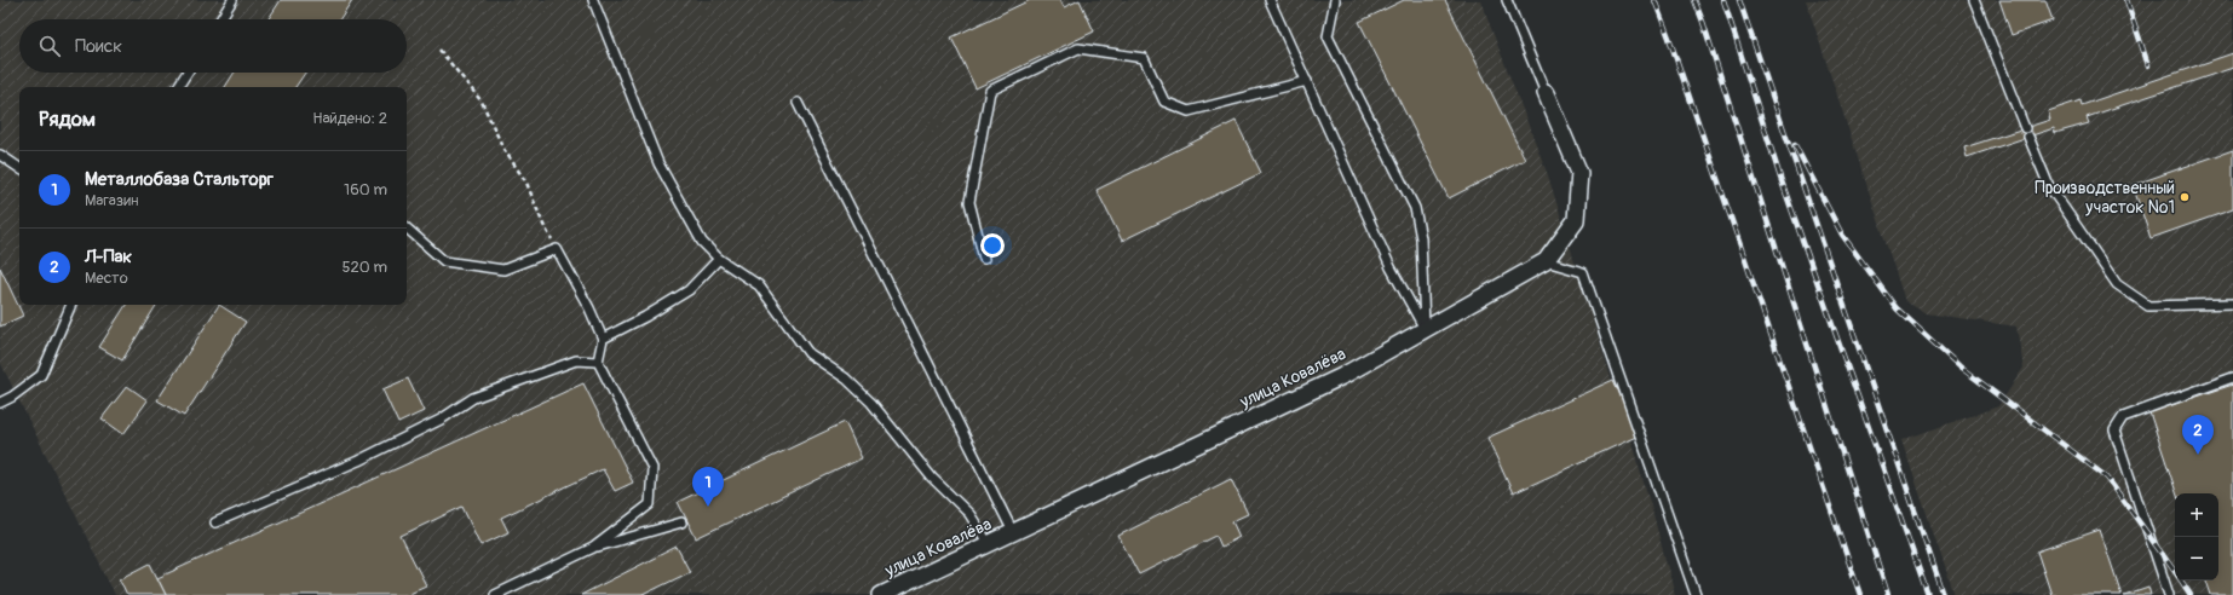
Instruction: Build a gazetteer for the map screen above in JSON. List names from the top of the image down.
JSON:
{
  "streets": {
    "street": ["улица Ковалёва"]
  },
  "places": ["Производственный участок №1"],
  "page": {
    "search": "Поиск",
    "heading": ["Рядом", "Найдено: 2"],
    "list": [
      {
        "mark": "1",
        "name": "Металлобаза Стальторг",
        "note": "Магазин",
        "value": "160 m"
      },
      {
        "mark": "2",
        "name": "Л-Пак",
        "note": "Место",
        "value": "520 m"
      }
    ],
    "pins": ["2", "1"],
    "map_buttons": ["+", "−"]
  }
}
